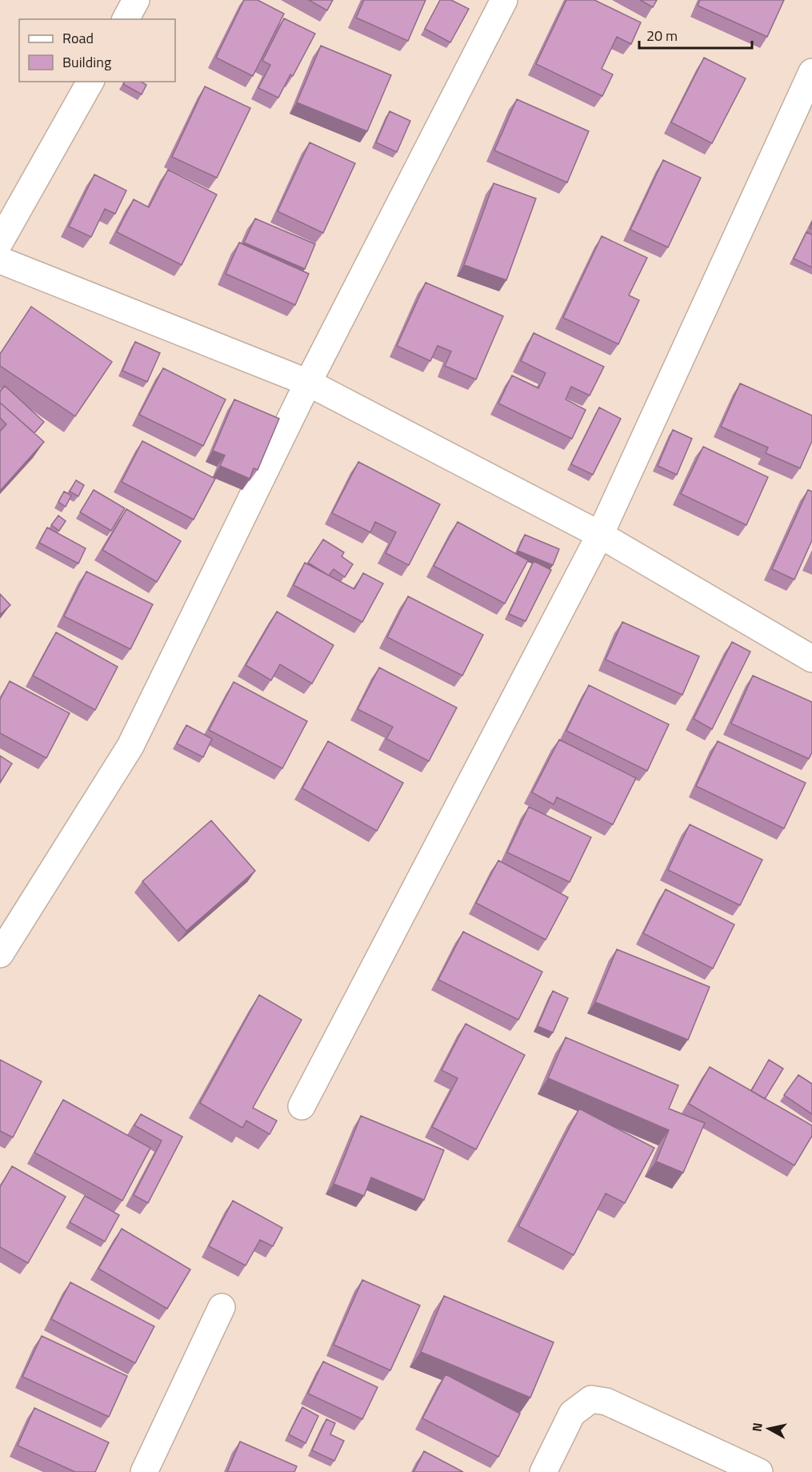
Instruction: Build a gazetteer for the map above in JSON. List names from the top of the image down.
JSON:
{
  "legend": ["Road", "Building"],
  "scale_bar": "20 m",
  "north": "left"
}
